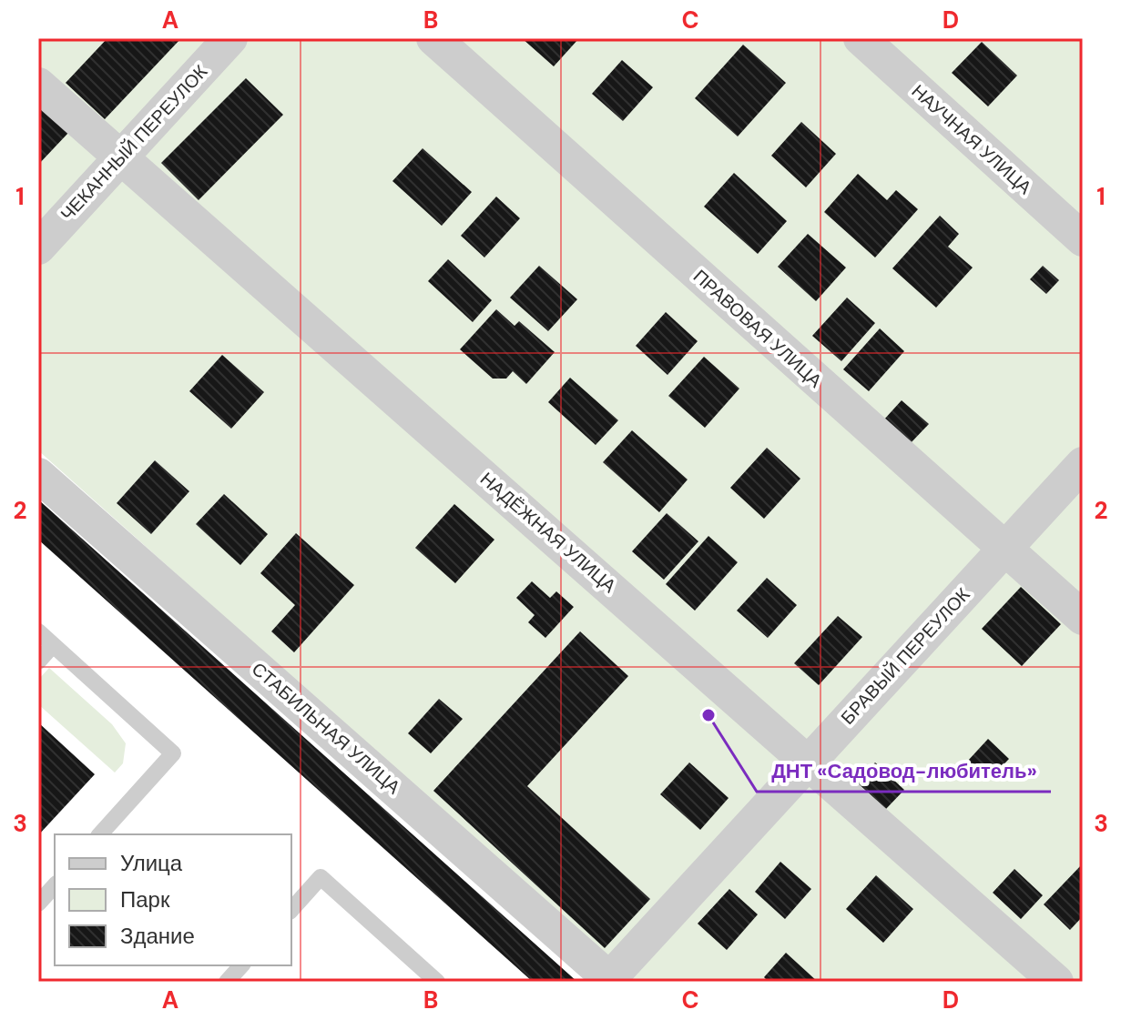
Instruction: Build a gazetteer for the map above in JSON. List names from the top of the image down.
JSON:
{
  "streets": {
    "street": [
      "НАУЧНАЯ УЛИЦА",
      "ЧЕКАННЫЙ ПЕРЕУЛОК",
      "ПРАВОВАЯ УЛИЦА",
      "НАДЁЖНАЯ УЛИЦА",
      "БРАВЫЙ ПЕРЕУЛОК",
      "СТАБИЛЬНАЯ УЛИЦА"
    ]
  },
  "crossings": [
    ["ЧЕКАННЫЙ ПЕРЕУЛОК", "НАДЁЖНАЯ УЛИЦА"],
    ["ПРАВОВАЯ УЛИЦА", "БРАВЫЙ ПЕРЕУЛОК"],
    ["НАДЁЖНАЯ УЛИЦА", "БРАВЫЙ ПЕРЕУЛОК"],
    ["БРАВЫЙ ПЕРЕУЛОК", "СТАБИЛЬНАЯ УЛИЦА"]
  ],
  "places": ["ДНТ «Садовод-любитель»"],
  "legend": ["Улица", "Парк", "Здание"],
  "grid": {
    "columns": [
      "A",
      "B",
      "C",
      "D"
    ],
    "rows": ["1", "2", "3"]
  }
}
